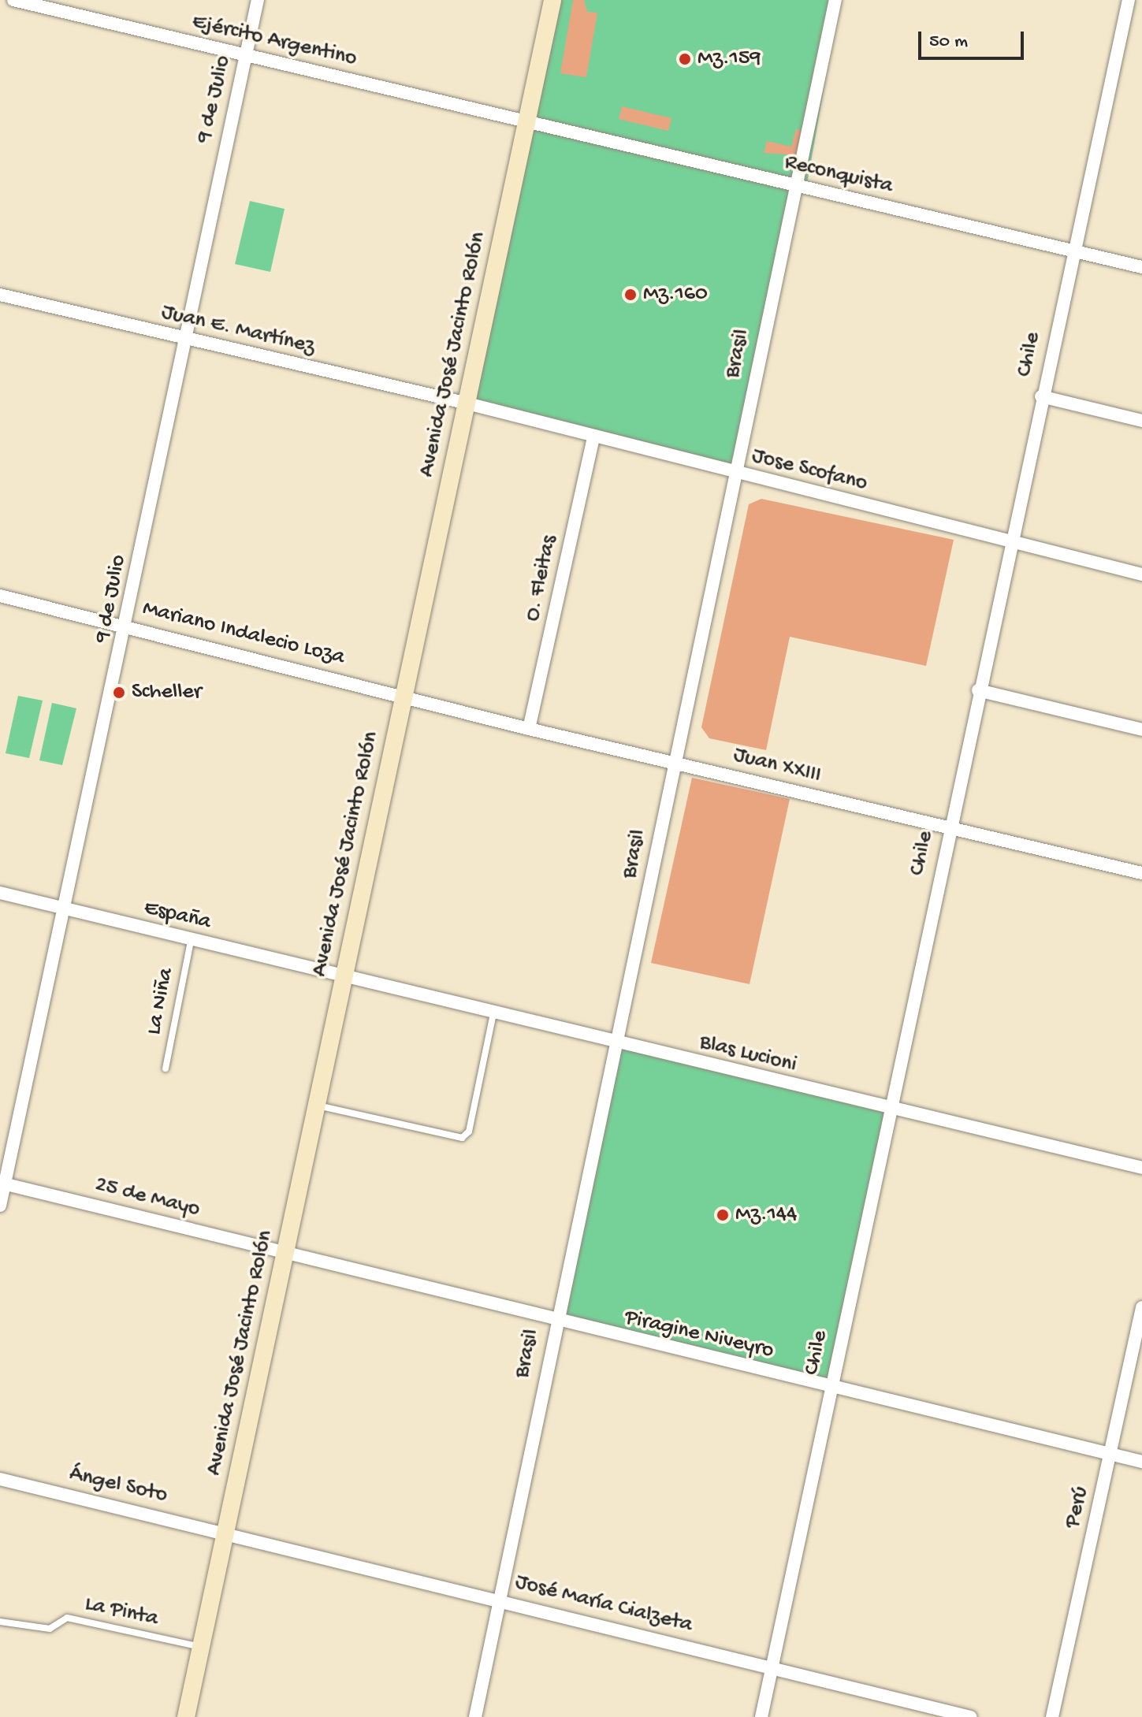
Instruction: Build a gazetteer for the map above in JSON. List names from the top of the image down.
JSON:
{
  "streets": {
    "street": [
      "Ejército Argentino",
      "9 de Julio",
      "Reconquista",
      "Juan E. Martínez",
      "Brasil",
      "Avenida José Jacinto Rolón",
      "Chile",
      "Jose Scofano",
      "O. Fleitas",
      "Mariano Indalecio Loza",
      "Juan XXIII",
      "España",
      "Blas Lucioni",
      "25 de Mayo",
      "Piragine Niveyro",
      "Ángel Soto",
      "Perú",
      "José María Cialzeta"
    ],
    "lane": ["La Niña", "La Pinta"]
  },
  "crossings": [
    ["Ejército Argentino", "9 de Julio"],
    ["Ejército Argentino", "Reconquista"],
    ["Ejército Argentino", "Avenida José Jacinto Rolón"],
    ["9 de Julio", "Juan E. Martínez"],
    ["9 de Julio", "Mariano Indalecio Loza"],
    ["9 de Julio", "España"],
    ["9 de Julio", "25 de Mayo"],
    ["Reconquista", "Brasil"],
    ["Reconquista", "Avenida José Jacinto Rolón"],
    ["Reconquista", "Chile"],
    ["Juan E. Martínez", "Avenida José Jacinto Rolón"],
    ["Juan E. Martínez", "Jose Scofano"],
    ["Brasil", "Jose Scofano"],
    ["Brasil", "Juan XXIII"],
    ["Brasil", "Blas Lucioni"],
    ["Brasil", "Piragine Niveyro"],
    ["Brasil", "José María Cialzeta"],
    ["Avenida José Jacinto Rolón", "Jose Scofano"],
    ["Avenida José Jacinto Rolón", "Mariano Indalecio Loza"],
    ["Avenida José Jacinto Rolón", "Juan XXIII"],
    ["Avenida José Jacinto Rolón", "España"],
    ["Avenida José Jacinto Rolón", "Blas Lucioni"],
    ["Avenida José Jacinto Rolón", "25 de Mayo"],
    ["Avenida José Jacinto Rolón", "Piragine Niveyro"],
    ["Avenida José Jacinto Rolón", "Ángel Soto"],
    ["Avenida José Jacinto Rolón", "José María Cialzeta"],
    ["Avenida José Jacinto Rolón", "La Pinta"],
    ["Chile", "Jose Scofano"],
    ["Chile", "Juan XXIII"],
    ["Chile", "Blas Lucioni"],
    ["Chile", "Piragine Niveyro"],
    ["Chile", "José María Cialzeta"],
    ["Jose Scofano", "O. Fleitas"],
    ["O. Fleitas", "Juan XXIII"],
    ["Mariano Indalecio Loza", "Juan XXIII"],
    ["España", "La Niña"],
    ["España", "Blas Lucioni"],
    ["25 de Mayo", "Piragine Niveyro"],
    ["Piragine Niveyro", "Perú"],
    ["Ángel Soto", "José María Cialzeta"]
  ],
  "places": [
    "Mz.159",
    "Mz.160",
    "Scheller",
    "Mz.144"
  ],
  "scale_bar": "50 m"
}
